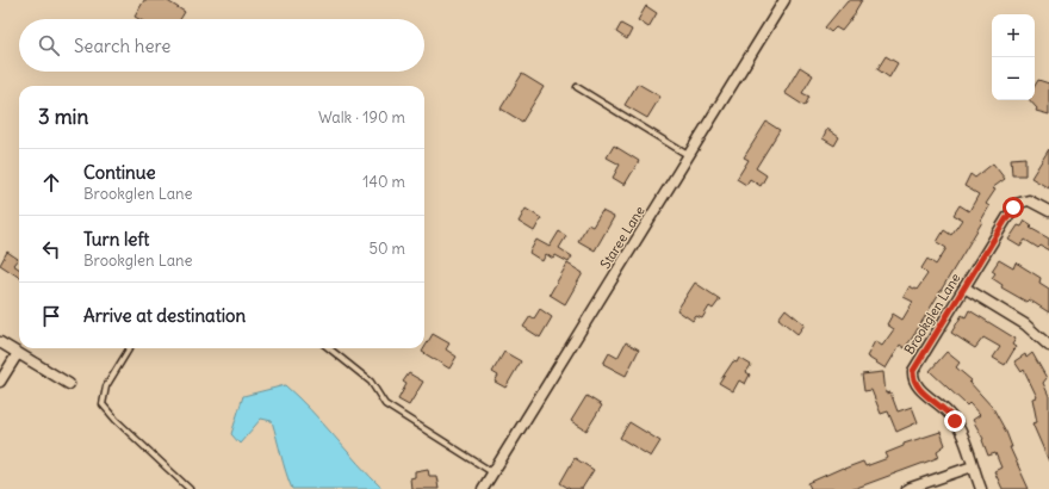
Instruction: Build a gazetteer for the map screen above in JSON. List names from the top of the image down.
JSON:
{
  "streets": {
    "street": ["Staree Lane", "Brookglen Lane"]
  },
  "page": {
    "map_buttons": ["+", "−"],
    "search": "Search here",
    "heading": ["3 min", "Walk · 190 m"],
    "list": [
      ["Continue", "Brookglen Lane", "140 m"],
      ["Turn left", "Brookglen Lane", "50 m"],
      "Arrive at destination"
    ]
  }
}
